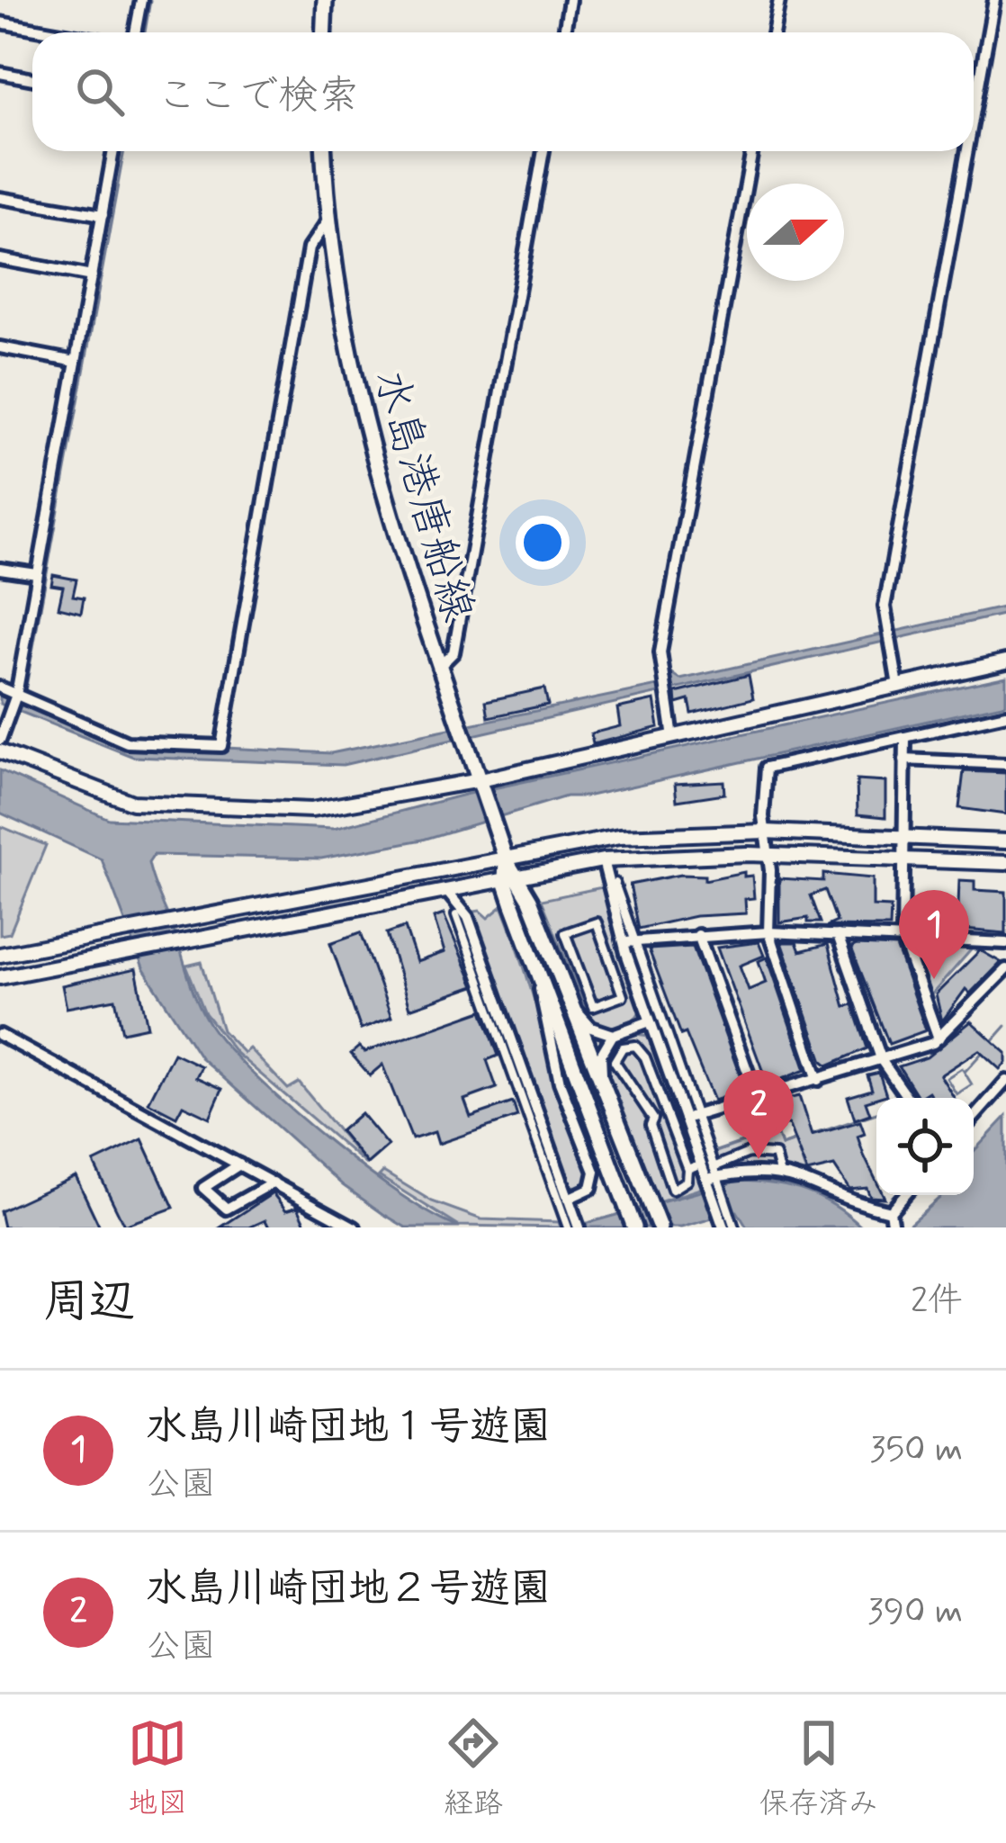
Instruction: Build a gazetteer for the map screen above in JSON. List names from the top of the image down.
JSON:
{
  "streets": {
    "main road": ["水島港唐船線"]
  },
  "north": "right",
  "page": {
    "search": "ここで検索",
    "pins": ["1", "2"],
    "heading": ["周辺", "2件"],
    "list": [
      {
        "mark": "1",
        "name": "水島川崎団地１号遊園",
        "note": "公園",
        "value": "350 m"
      },
      {
        "mark": "2",
        "name": "水島川崎団地２号遊園",
        "note": "公園",
        "value": "390 m"
      }
    ],
    "nav": ["地図", "経路", "保存済み"]
  }
}
